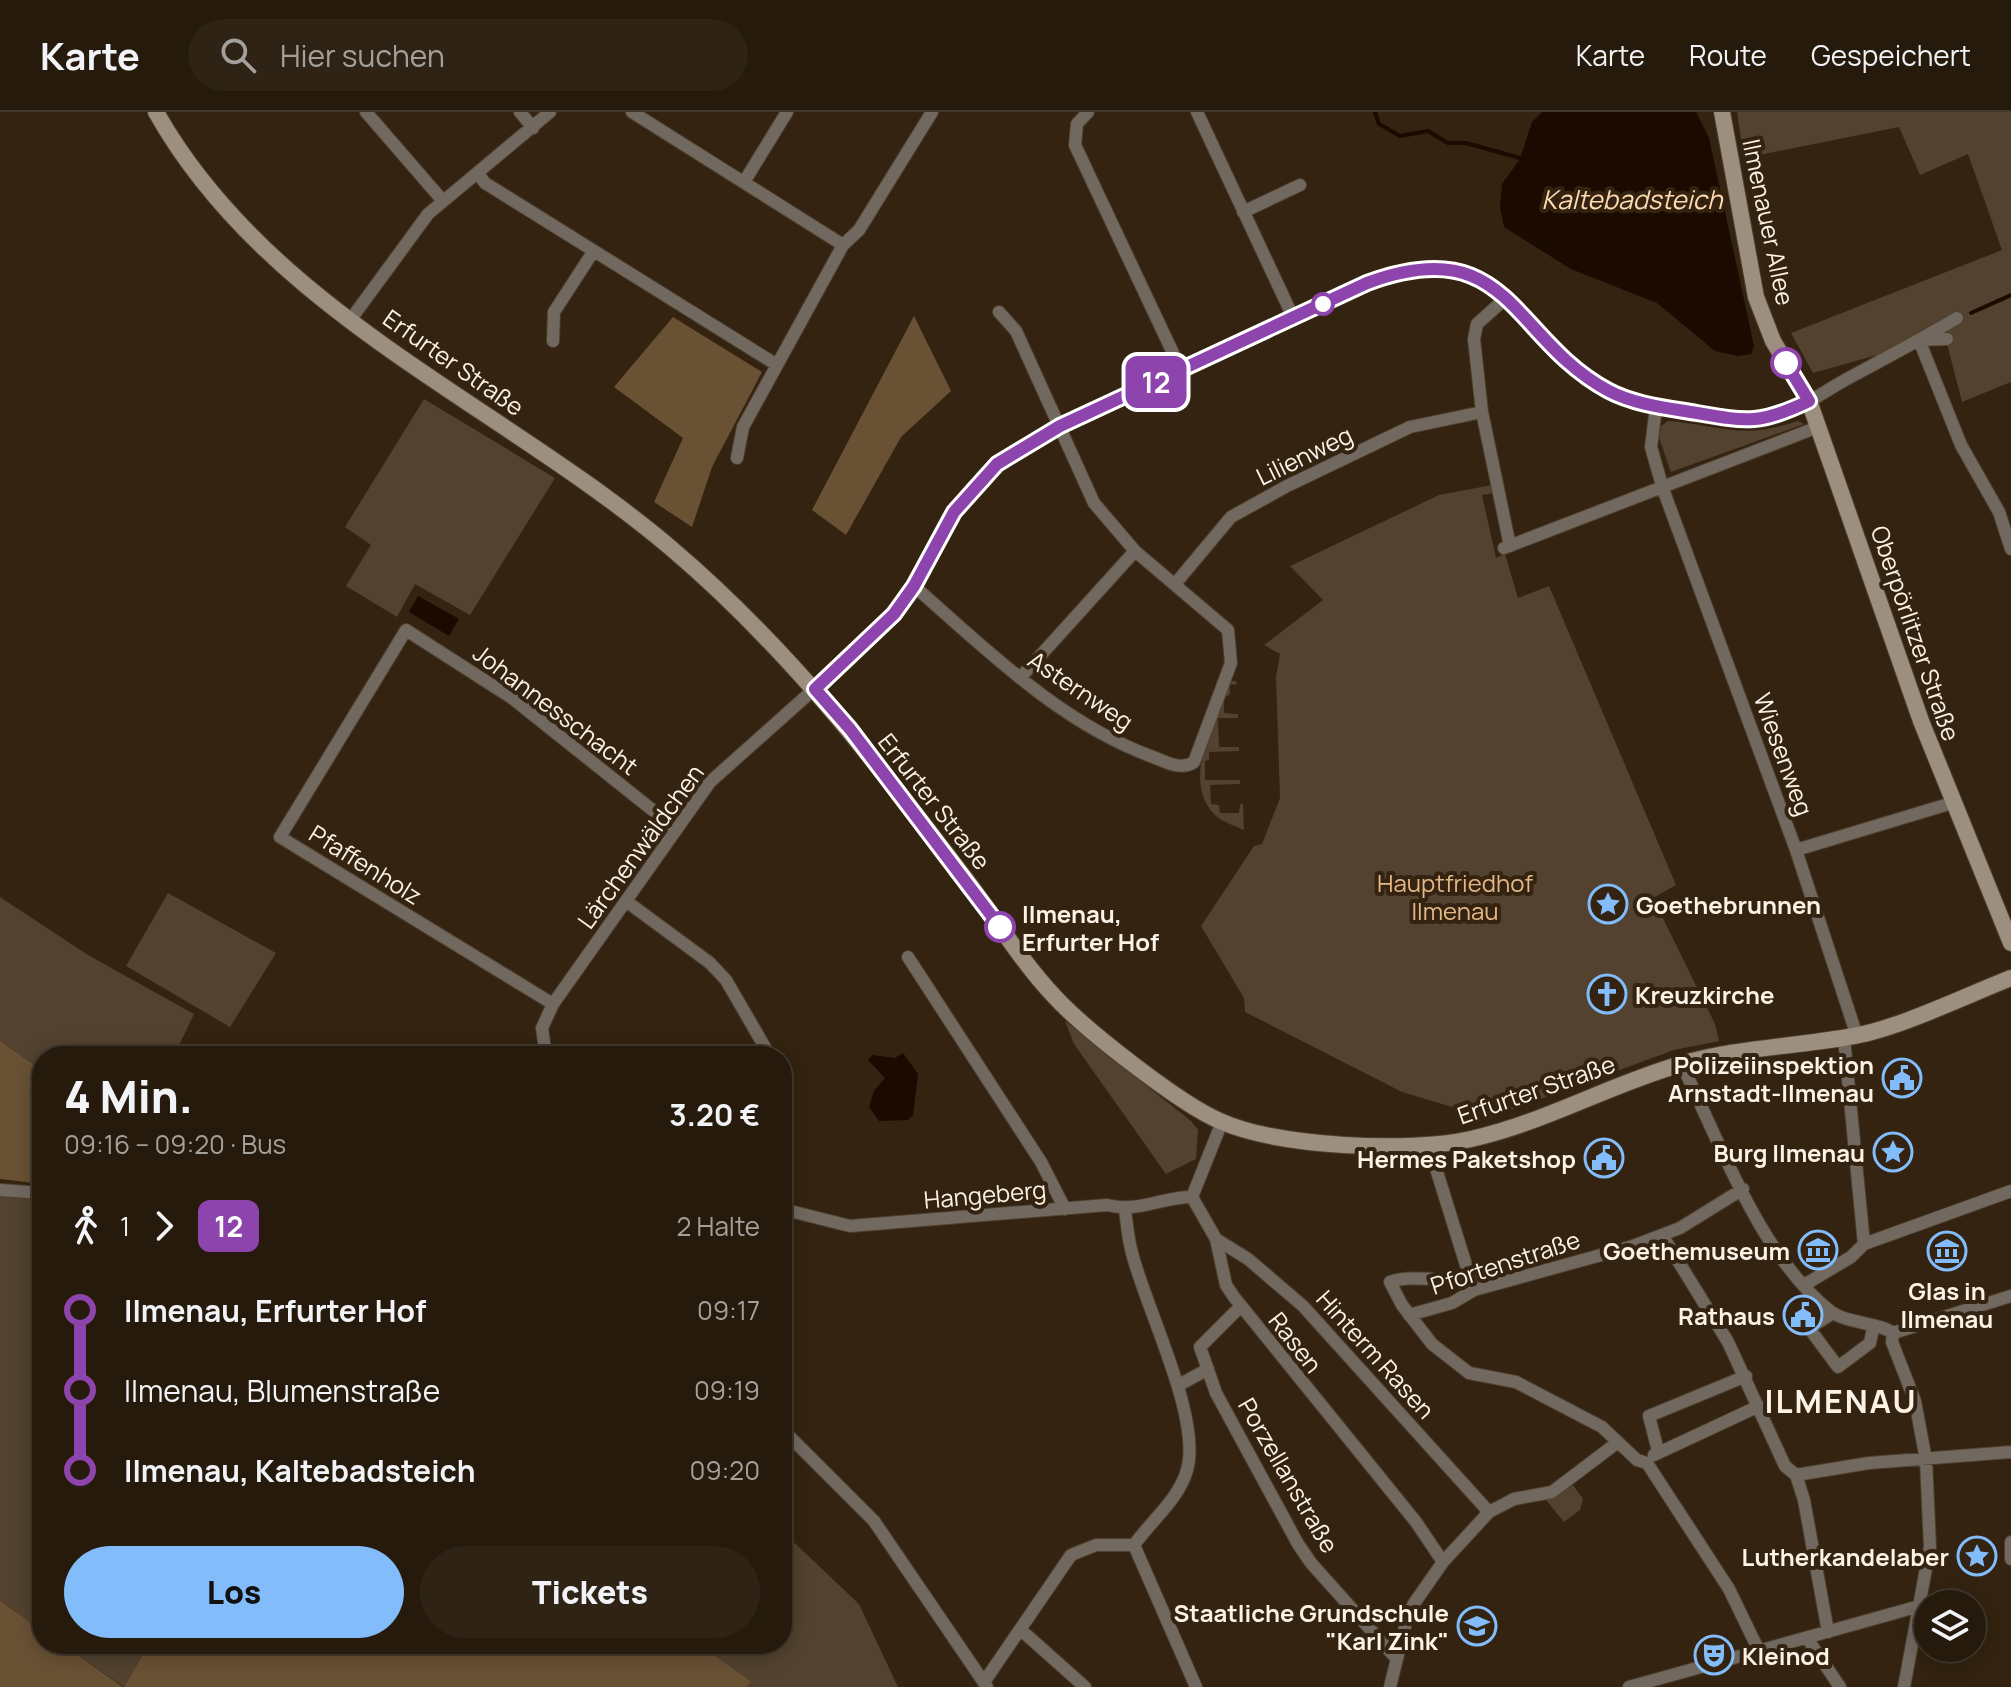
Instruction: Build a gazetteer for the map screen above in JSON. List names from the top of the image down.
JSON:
{
  "streets": {
    "main road": ["Ilmenauer Allee", "Erfurter Straße", "Oberpörlitzer Straße"],
    "street": [
      "Lilienweg",
      "Asternweg",
      "Johannesschacht",
      "Wiesenweg",
      "Lärchenwäldchen",
      "Pfaffenholz",
      "Hangeberg",
      "Pfortenstraße",
      "Rasen",
      "Hinterm Rasen",
      "Porzellanstraße"
    ]
  },
  "crossings": [
    ["Ilmenauer Allee", "Oberpörlitzer Straße"],
    ["Erfurter Straße", "Wiesenweg"],
    ["Erfurter Straße", "Lärchenwäldchen"],
    ["Lilienweg", "Asternweg"],
    ["Oberpörlitzer Straße", "Lärchenwäldchen"],
    ["Asternweg", "Lärchenwäldchen"],
    ["Johannesschacht", "Lärchenwäldchen"],
    ["Johannesschacht", "Pfaffenholz"],
    ["Wiesenweg", "Lärchenwäldchen"],
    ["Lärchenwäldchen", "Pfaffenholz"],
    ["Hangeberg", "Rasen"],
    ["Rasen", "Hinterm Rasen"],
    ["Rasen", "Porzellanstraße"]
  ],
  "districts": ["ILMENAU"],
  "water": ["Kaltebadsteich"],
  "parks": ["Hauptfriedhof Ilmenau"],
  "places": {
    "place": ["Goethebrunnen", "Burg Ilmenau", "Lutherkandelaber"],
    "other": ["Ilmenau, Erfurter Hof"],
    "church": ["Kreuzkirche"],
    "public building": ["Polizeiinspektion Arnstadt-Ilmenau", "Hermes Paketshop", "Rathaus"],
    "museum": ["Goethemuseum", "Glas in Ilmenau"],
    "school or university": ["Staatliche Grundschule \"Karl Zink\""],
    "theatre": ["Kleinod"]
  },
  "lines": ["bus line 12"],
  "page": {
    "header": "Karte",
    "search": "Hier suchen",
    "nav": ["Karte", "Route", "Gespeichert"],
    "on_map": "12",
    "heading": ["4 Min.", "09:16 – 09:20 · Bus", "3.20 €"],
    "legs": ["1", "12", "2 Halte"],
    "list": [
      {
        "name": "Ilmenau, Erfurter Hof",
        "value": "09:17"
      },
      {
        "name": "Ilmenau, Blumenstraße",
        "value": "09:19"
      },
      {
        "name": "Ilmenau, Kaltebadsteich",
        "value": "09:20"
      }
    ],
    "buttons": ["Los", "Tickets"]
  }
}
